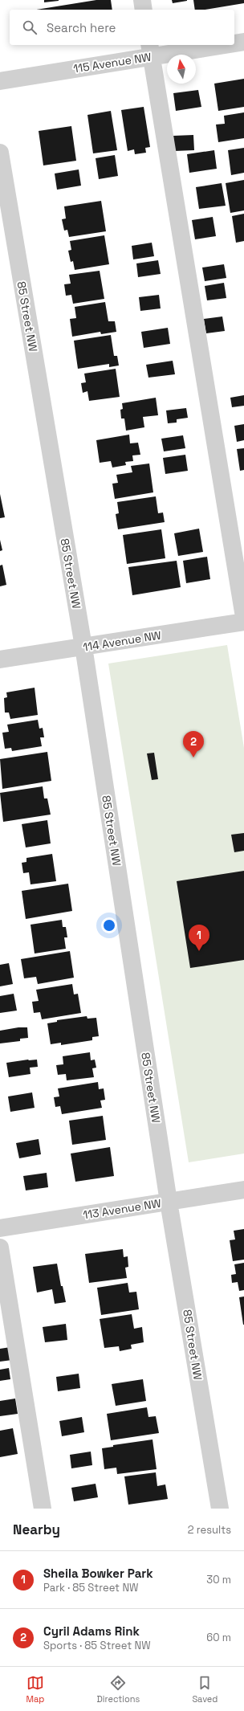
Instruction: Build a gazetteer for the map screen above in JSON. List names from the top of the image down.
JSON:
{
  "streets": {
    "street": [
      "115 Avenue NW",
      "85 Street NW",
      "114 Avenue NW",
      "113 Avenue NW"
    ]
  },
  "crossings": [
    ["85 Street NW", "114 Avenue NW"],
    ["85 Street NW", "113 Avenue NW"]
  ],
  "north": "top",
  "page": {
    "search": "Search here",
    "pins": ["2", "1"],
    "heading": ["Nearby", "2 results"],
    "list": [
      {
        "mark": "1",
        "name": "Sheila Bowker Park",
        "note": "Park · 85 Street NW",
        "value": "30 m"
      },
      {
        "mark": "2",
        "name": "Cyril Adams Rink",
        "note": "Sports · 85 Street NW",
        "value": "60 m"
      }
    ],
    "nav": ["Map", "Directions", "Saved"]
  }
}
